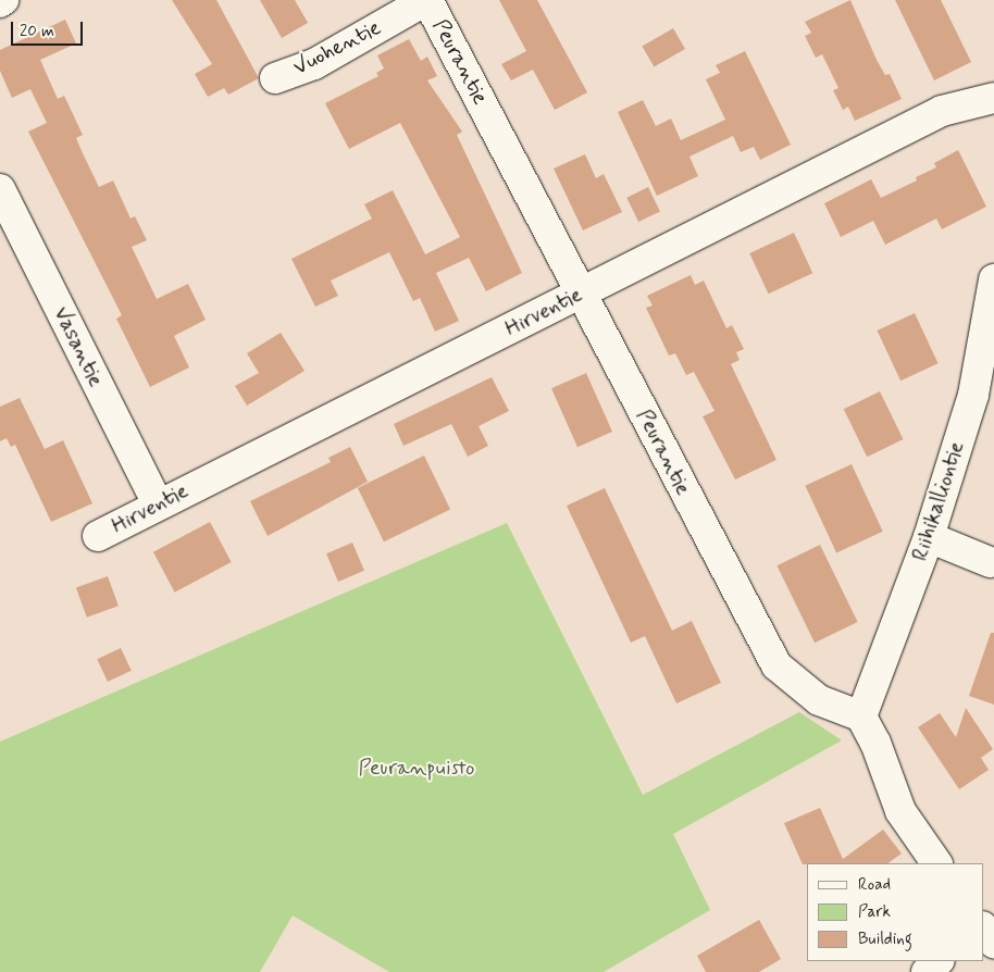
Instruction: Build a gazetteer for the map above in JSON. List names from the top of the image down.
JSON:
{
  "streets": {
    "street": [
      "Vuohentie",
      "Peurantie",
      "Hirventie",
      "Vasantie",
      "Riihikalliontie"
    ]
  },
  "crossings": [
    ["Vuohentie", "Peurantie"],
    ["Peurantie", "Hirventie"],
    ["Peurantie", "Riihikalliontie"],
    ["Hirventie", "Vasantie"]
  ],
  "parks": ["Peuranpuisto"],
  "legend": ["Road", "Park", "Building"],
  "scale_bar": "20 m"
}
